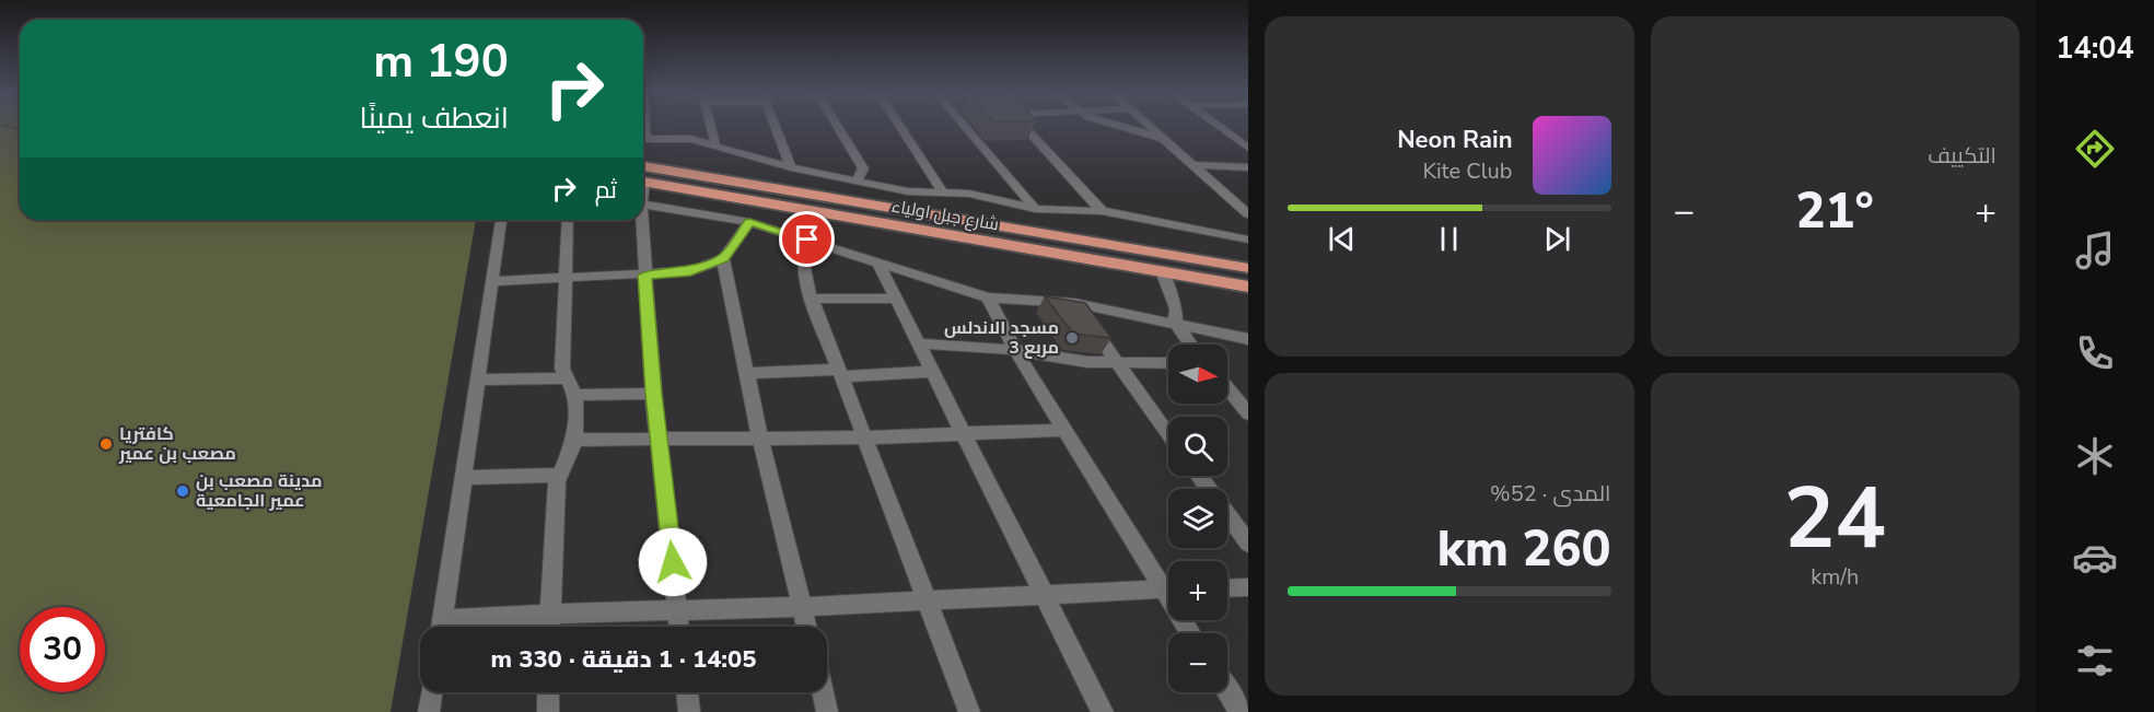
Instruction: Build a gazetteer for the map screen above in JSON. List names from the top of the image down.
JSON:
{
  "streets": {
    "highway": ["شارع جبل اولياء"]
  },
  "places": ["مسجد الاندلس مربع 3", "كافتريا مصعب بن عمير", "مدينة مصعب بن عمير الجامعية"],
  "north": "right",
  "page": {
    "tabs": "14:04",
    "tile": [
      "التكييف",
      ["24", "km/h"],
      ["المدى · 52%", "260 km"]
    ],
    "turn": ["190 m", "انعطف يمينًا"],
    "song": ["Neon Rain", "Kite Club"],
    "then": "ثم",
    "heat": ["−", "21°", "+"],
    "map_buttons": ["+", "−"],
    "limit": "30",
    "trip": "14:05 · 1 دقيقة · 330 m"
  }
}
